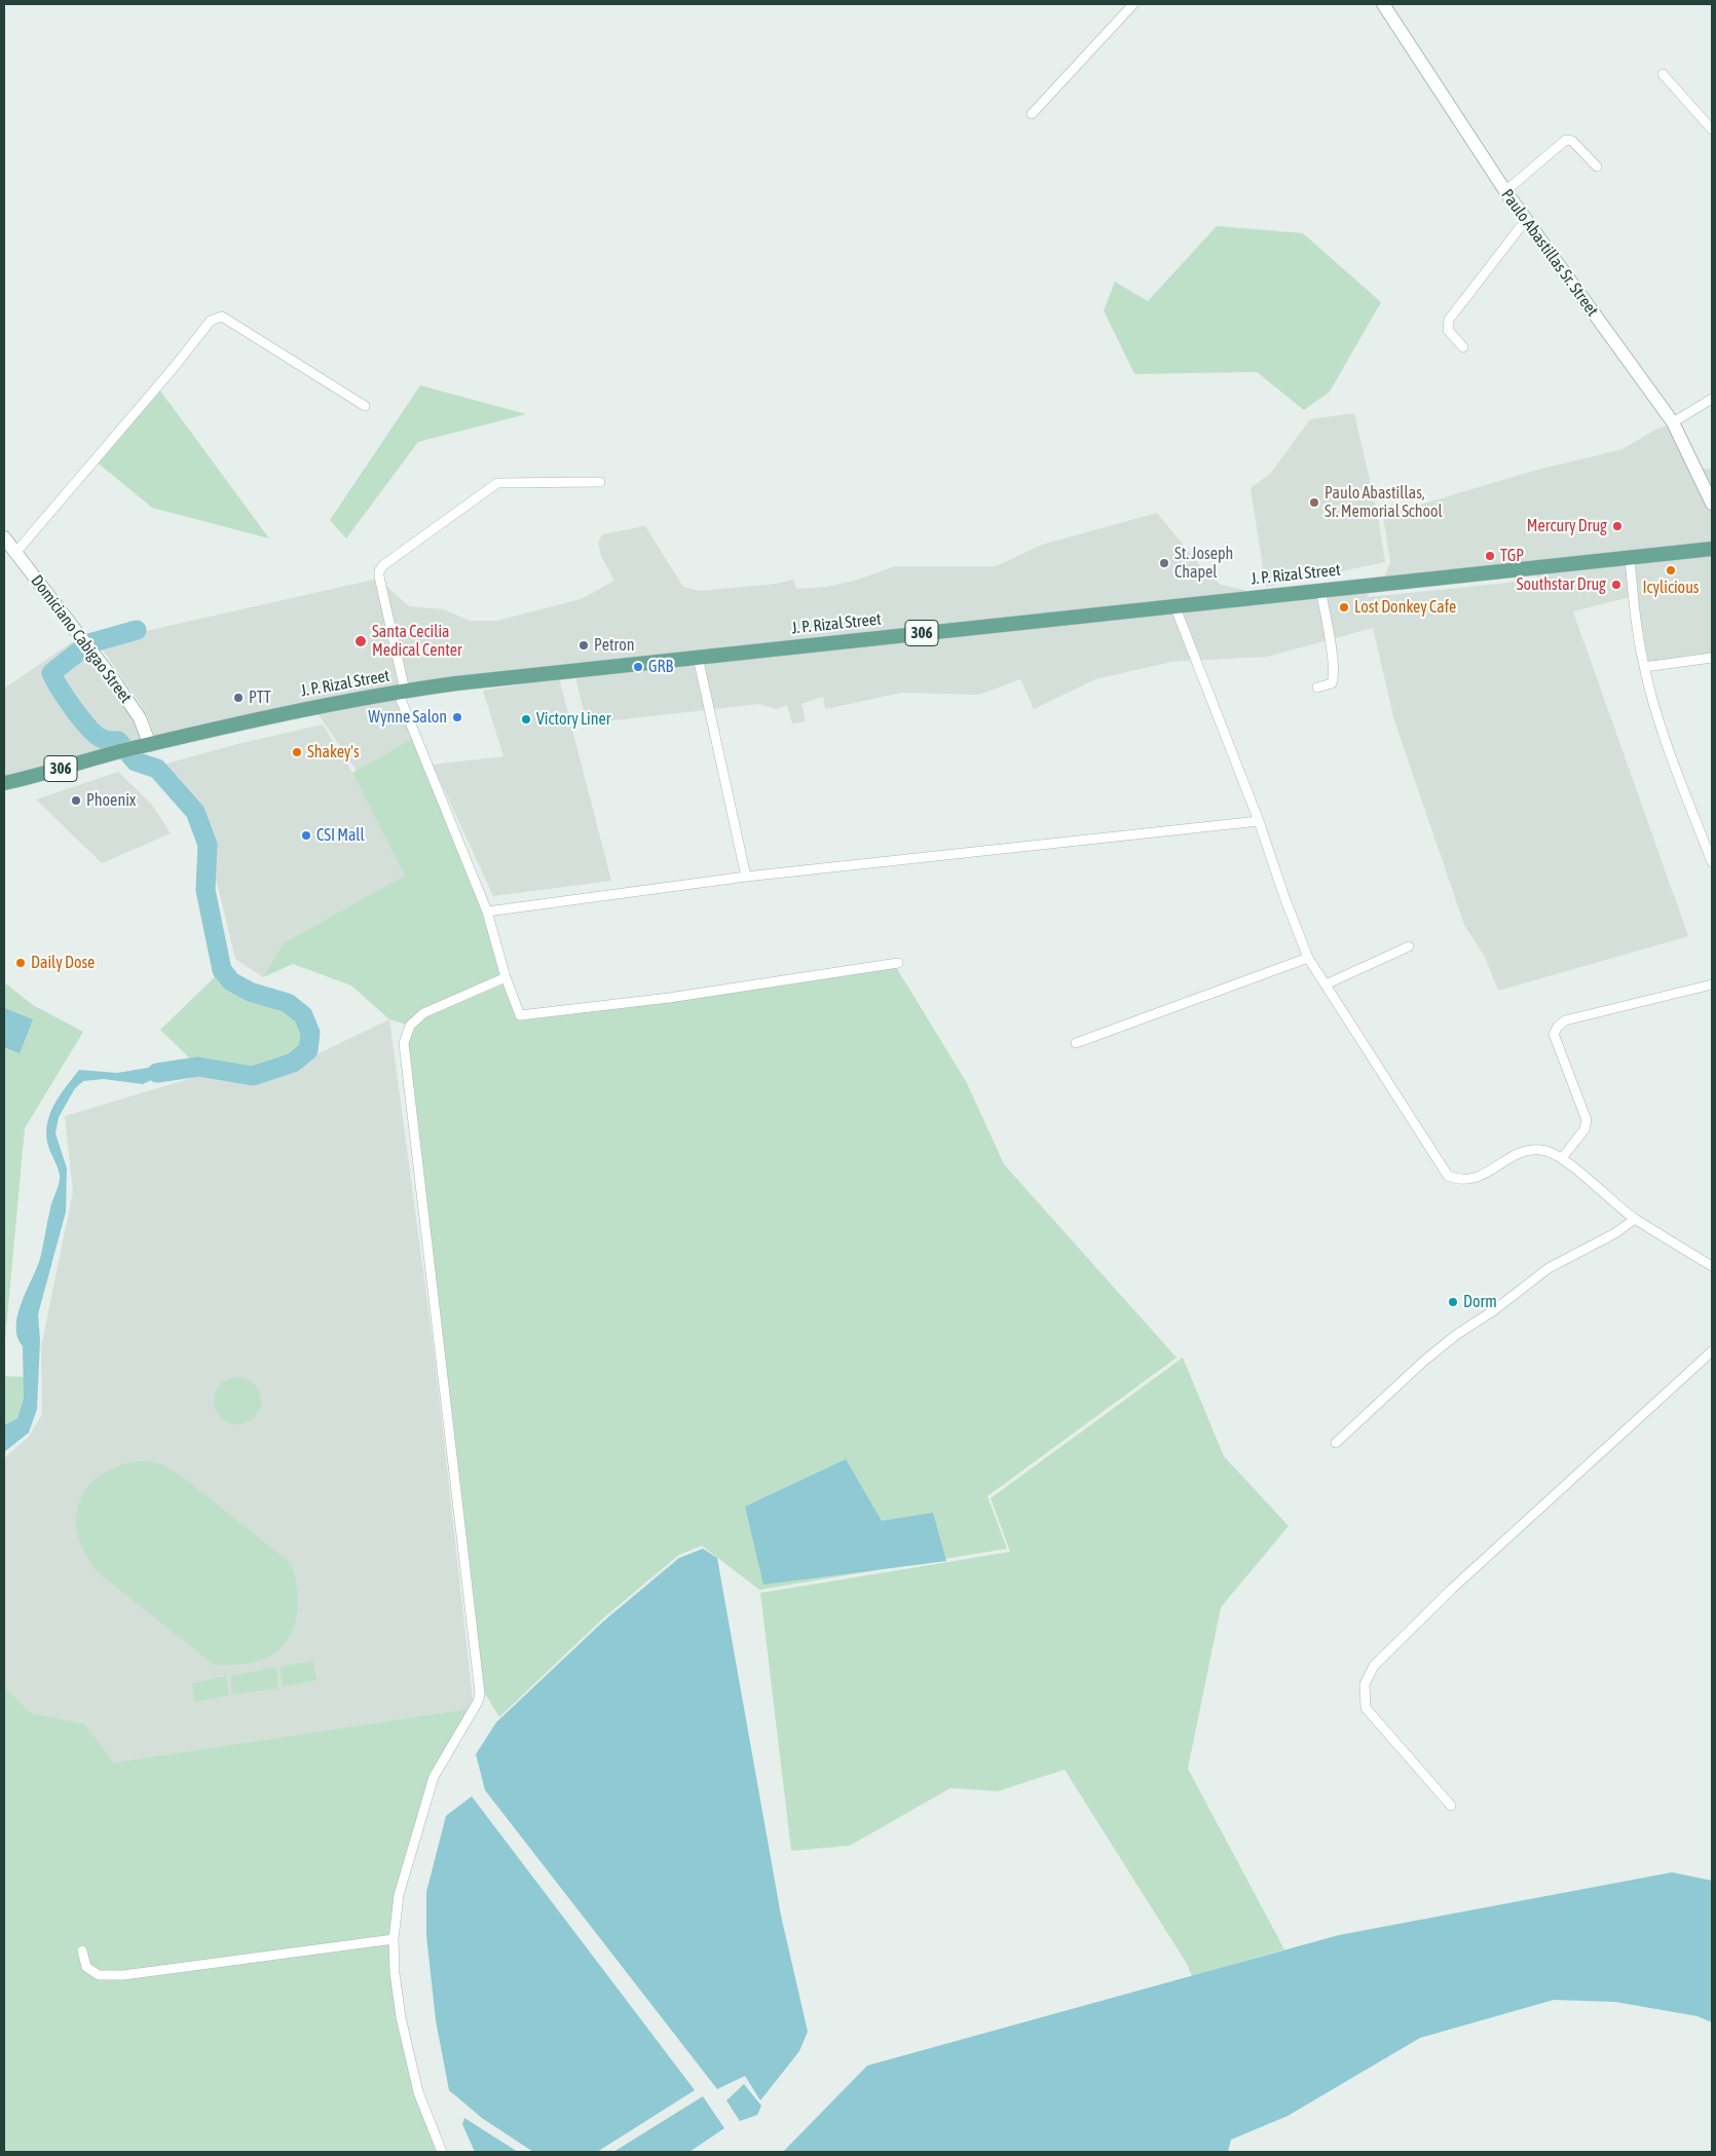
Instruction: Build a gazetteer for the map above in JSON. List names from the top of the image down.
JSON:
{
  "streets": {
    "main road": [
      "Paulo Abastillas Sr. Street",
      "J. P. Rizal Street",
      "306",
      "Domiciano Cabigao Street"
    ]
  },
  "crossings": [
    ["J. P. Rizal Street", "Domiciano Cabigao Street"]
  ],
  "places": [
    "Paulo Abastillas, Sr. Memorial School",
    "Mercury Drug",
    "TGP",
    "St. Joseph Chapel",
    "Icylicious",
    "Southstar Drug",
    "Lost Donkey Cafe",
    "Santa Cecilia Medical Center",
    "Petron",
    "GRB",
    "PTT",
    "Wynne Salon",
    "Victory Liner",
    "Shakey's",
    "Phoenix",
    "CSI Mall",
    "Daily Dose",
    "Dorm"
  ]
}
